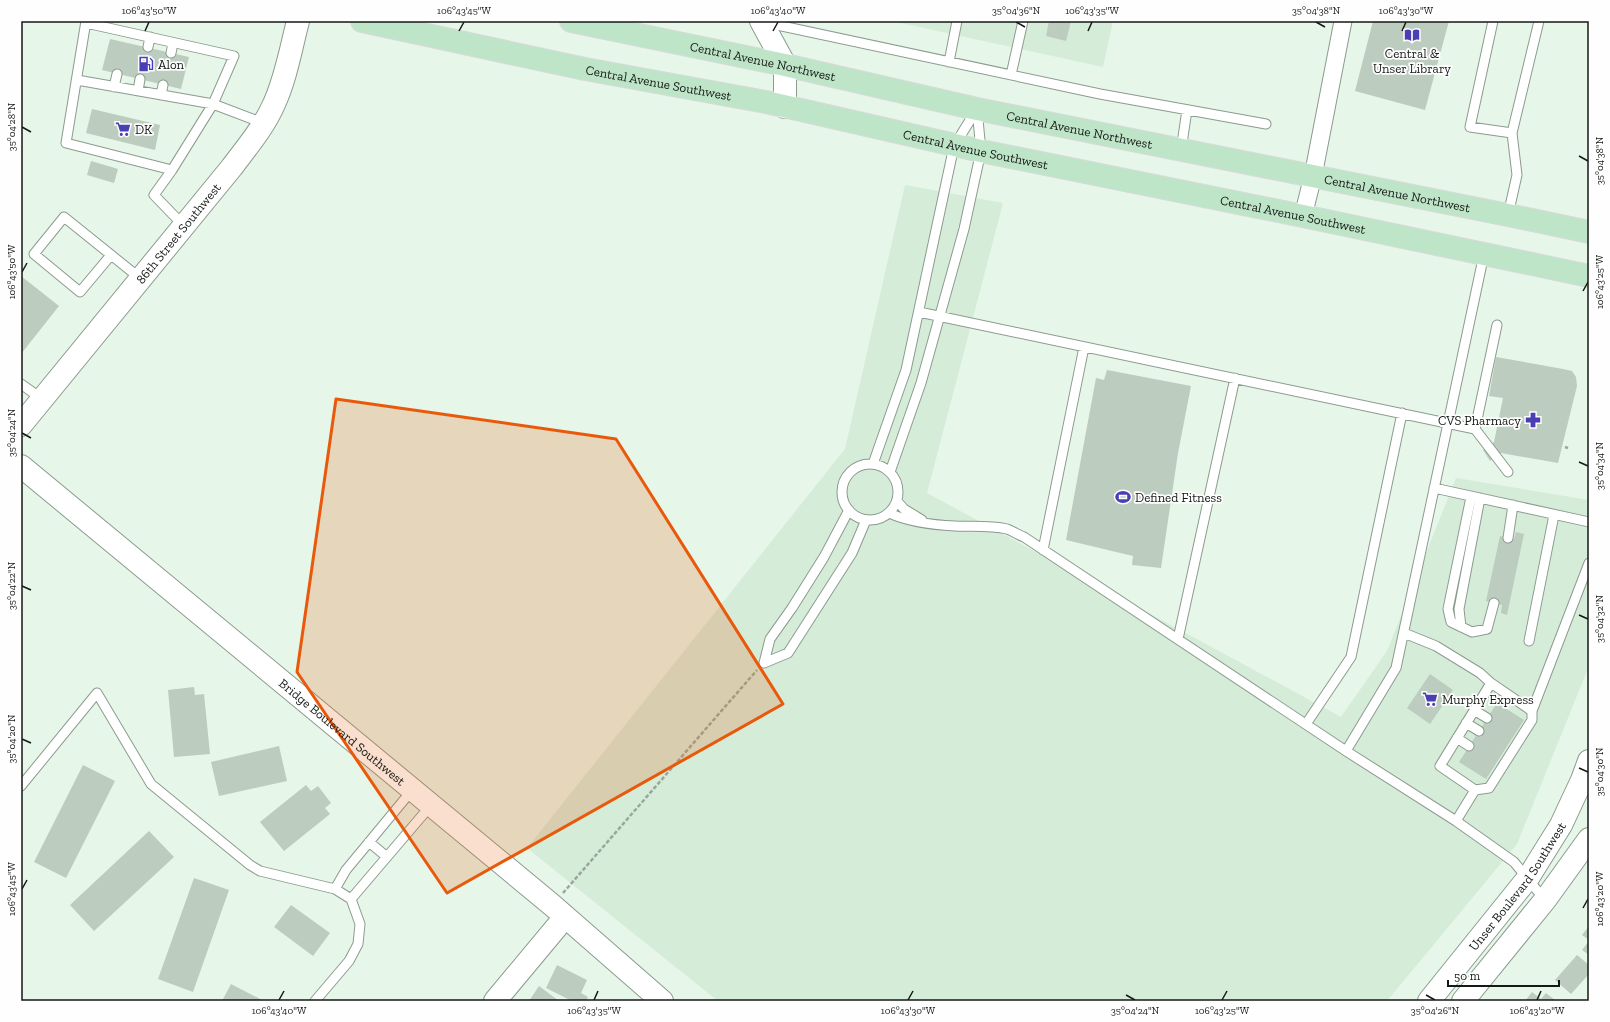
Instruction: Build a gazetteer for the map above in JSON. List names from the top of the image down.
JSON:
{
  "streets": {
    "main road": ["Central Avenue Northwest", "Central Avenue Southwest"],
    "street": ["86th Street Southwest", "Bridge Boulevard Southwest", "Unser Boulevard Southwest"]
  },
  "places": {
    "library": ["Central & Unser Library"],
    "fuel station": ["Alon"],
    "supermarket": ["DK", "Murphy Express"],
    "pharmacy": ["CVS Pharmacy"],
    "sports": ["Defined Fitness"]
  },
  "scale_bar": "50 m",
  "coordinates": [
    "106°43'50\"W",
    "106°43'45\"W",
    "106°43'40\"W",
    "35°04'36\"N",
    "106°43'35\"W",
    "35°04'38\"N",
    "106°43'30\"W",
    "35°04'28\"N",
    "106°43'25\"W",
    "35°04'24\"N",
    "35°04'34\"N",
    "35°04'22\"N",
    "35°04'32\"N",
    "35°04'20\"N",
    "35°04'30\"N",
    "106°43'20\"W",
    "35°04'26\"N"
  ]
}
